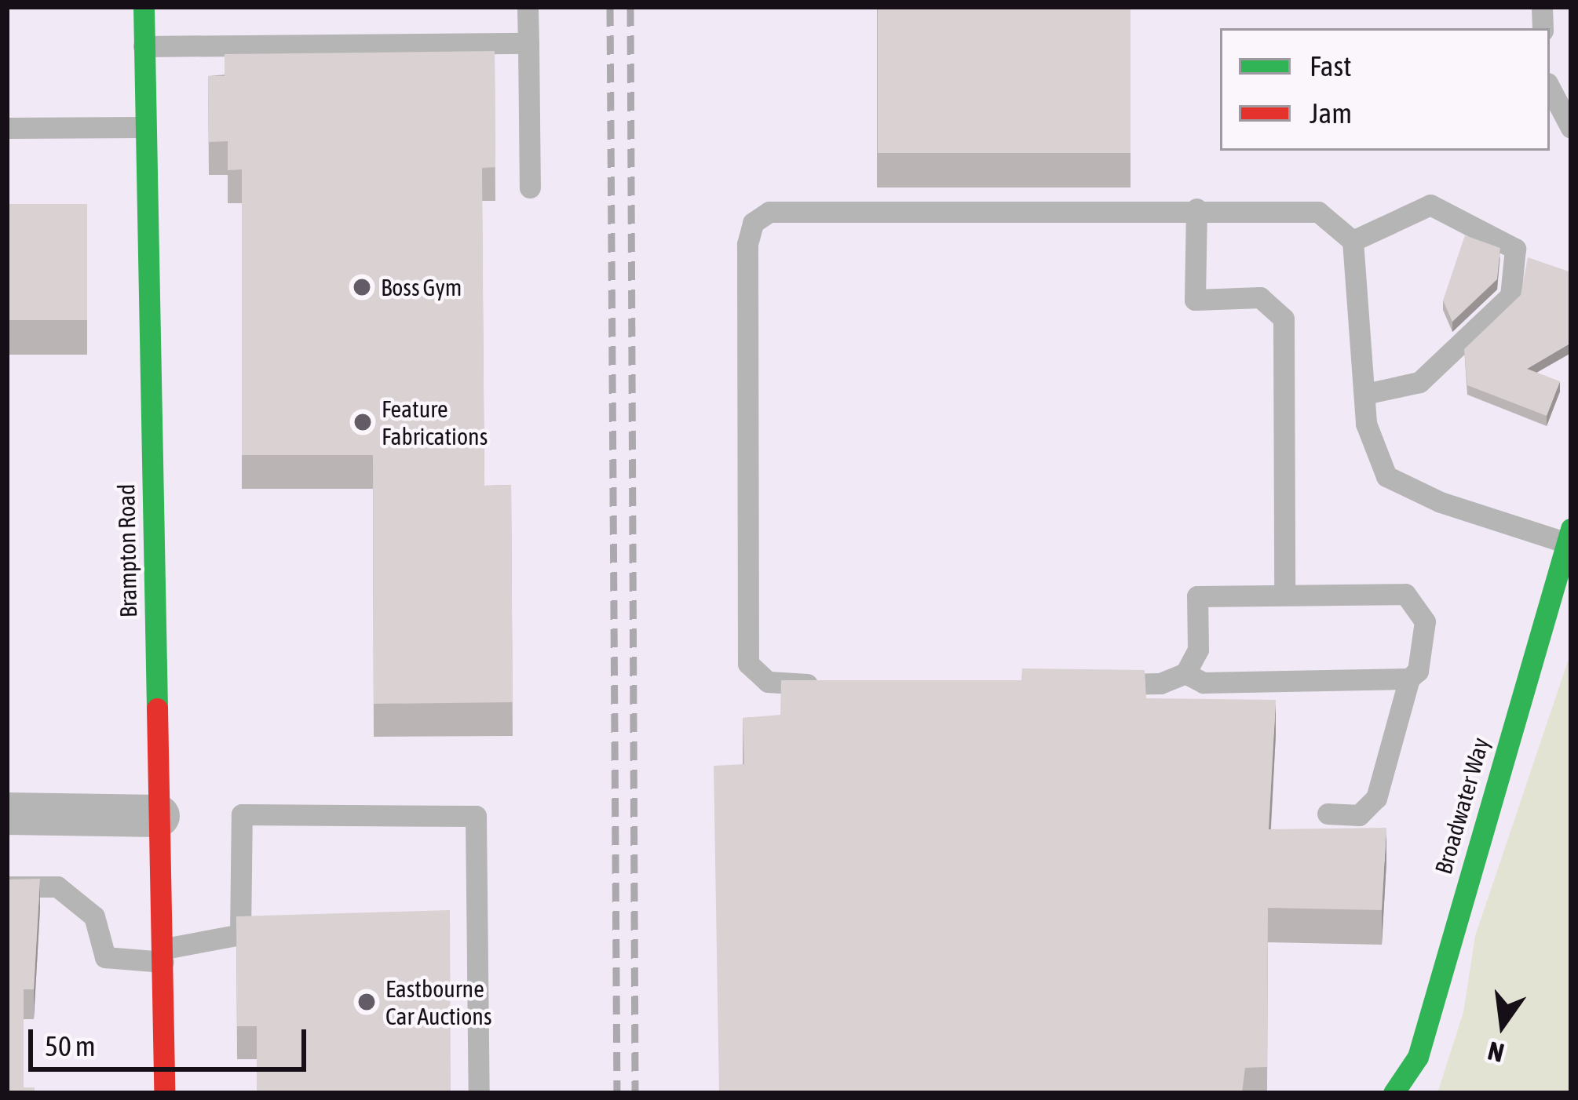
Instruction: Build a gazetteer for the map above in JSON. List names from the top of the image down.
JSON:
{
  "streets": {
    "street": ["Brampton Road", "Broadwater Way"]
  },
  "places": ["Boss Gym", "Feature Fabrications", "Eastbourne Car Auctions"],
  "legend": ["Fast", "Jam"],
  "scale_bar": "50 m",
  "north": "bottom"
}
